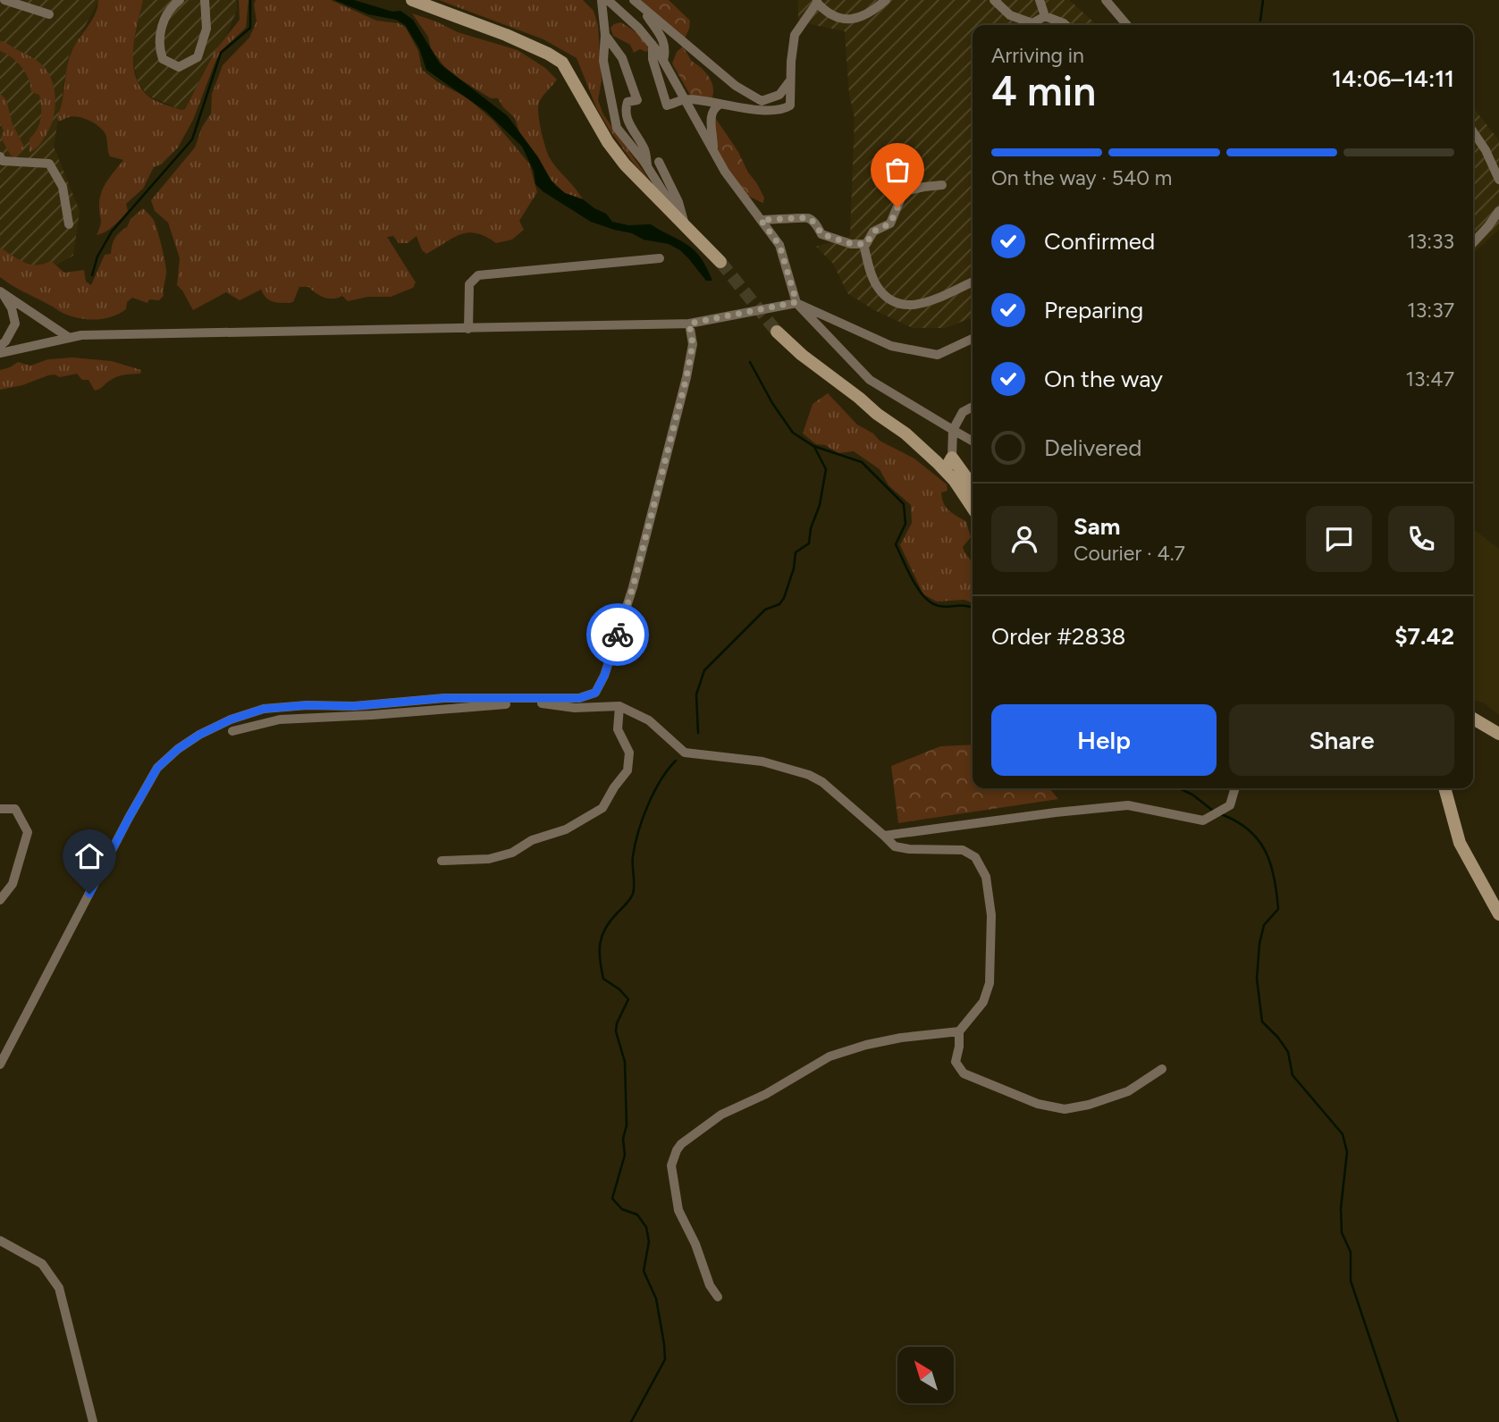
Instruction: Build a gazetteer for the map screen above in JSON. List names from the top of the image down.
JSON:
{
  "north": "top left",
  "page": {
    "heading": ["4 min", "Arriving in", "14:06–14:11"],
    "panel": [
      "Sam",
      "Courier · 4.7",
      "Order #2838",
      "$7.42"
    ],
    "bar": "On the way · 540 m",
    "list": [
      ["Confirmed", "13:33"],
      ["Preparing", "13:37"],
      ["On the way", "13:47"],
      "Delivered"
    ],
    "buttons": ["Help", "Share"]
  }
}
